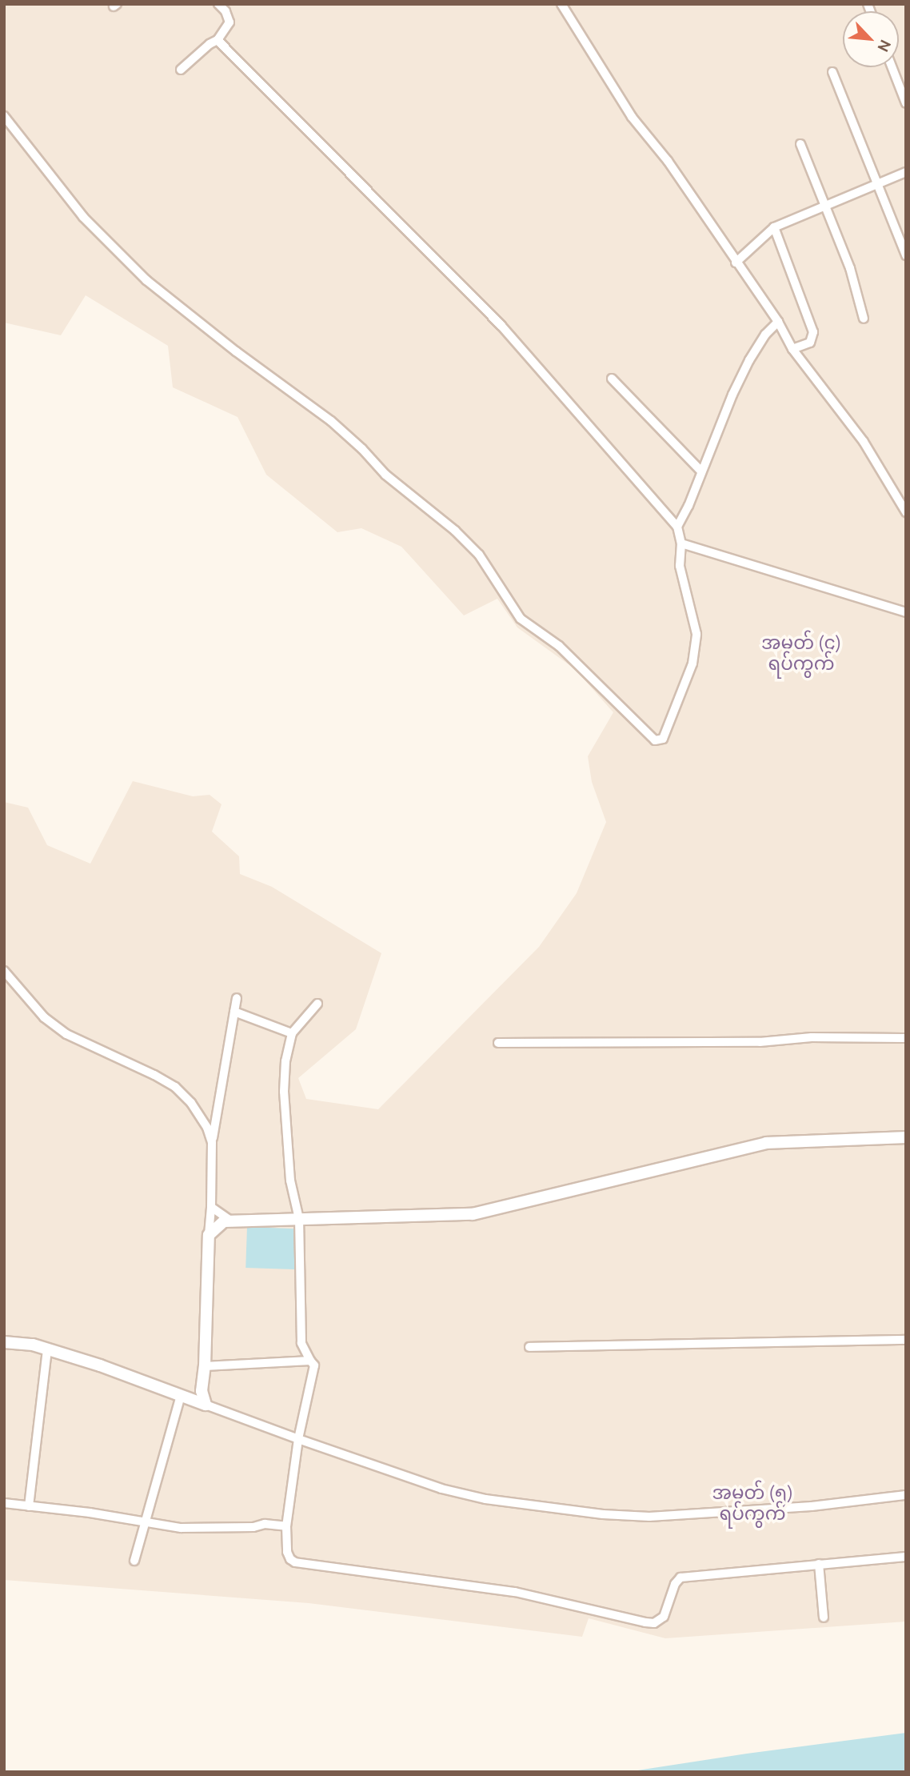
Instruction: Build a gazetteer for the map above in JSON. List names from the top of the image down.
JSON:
{
  "districts": ["အမှတ် (၄) ရပ်ကွက်", "အမှတ် (၅) ရပ်ကွက်"],
  "north": "bottom right"
}
